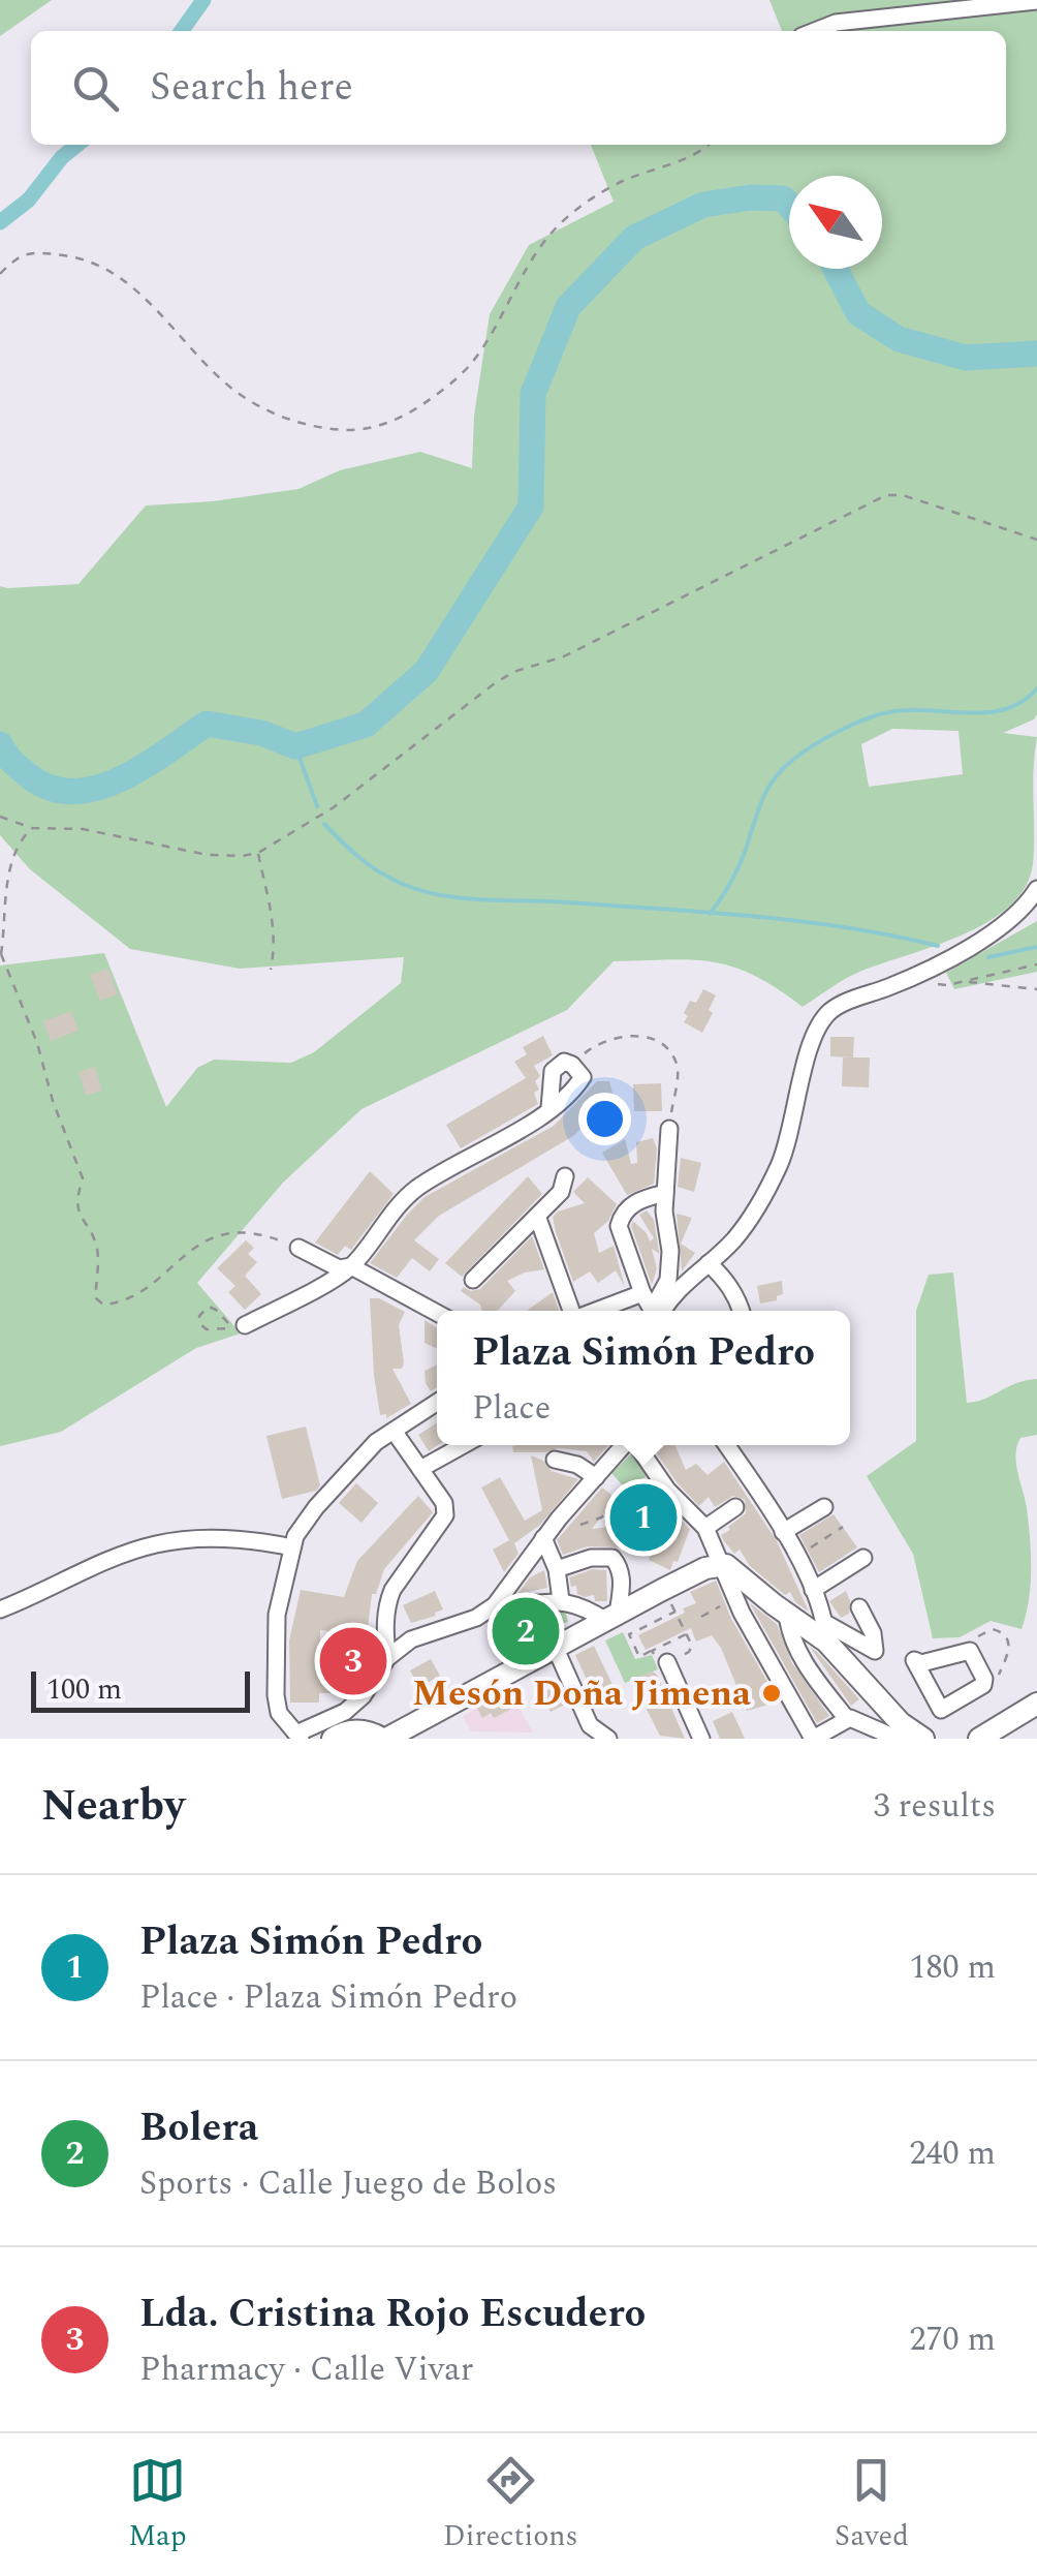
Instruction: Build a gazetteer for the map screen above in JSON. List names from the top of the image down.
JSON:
{
  "places": ["Mesón Doña Jimena"],
  "scale_bar": "100 m",
  "north": "top left",
  "page": {
    "search": "Search here",
    "popup": ["Plaza Simón Pedro", "Place"],
    "pins": ["1", "2", "3"],
    "scale": "100 m",
    "heading": ["Nearby", "3 results"],
    "list": [
      {
        "mark": "1",
        "name": "Plaza Simón Pedro",
        "note": "Place · Plaza Simón Pedro",
        "value": "180 m"
      },
      {
        "mark": "2",
        "name": "Bolera",
        "note": "Sports · Calle Juego de Bolos",
        "value": "240 m"
      },
      {
        "mark": "3",
        "name": "Lda. Cristina Rojo Escudero",
        "note": "Pharmacy · Calle Vivar",
        "value": "270 m"
      }
    ],
    "nav": ["Map", "Directions", "Saved"]
  }
}
